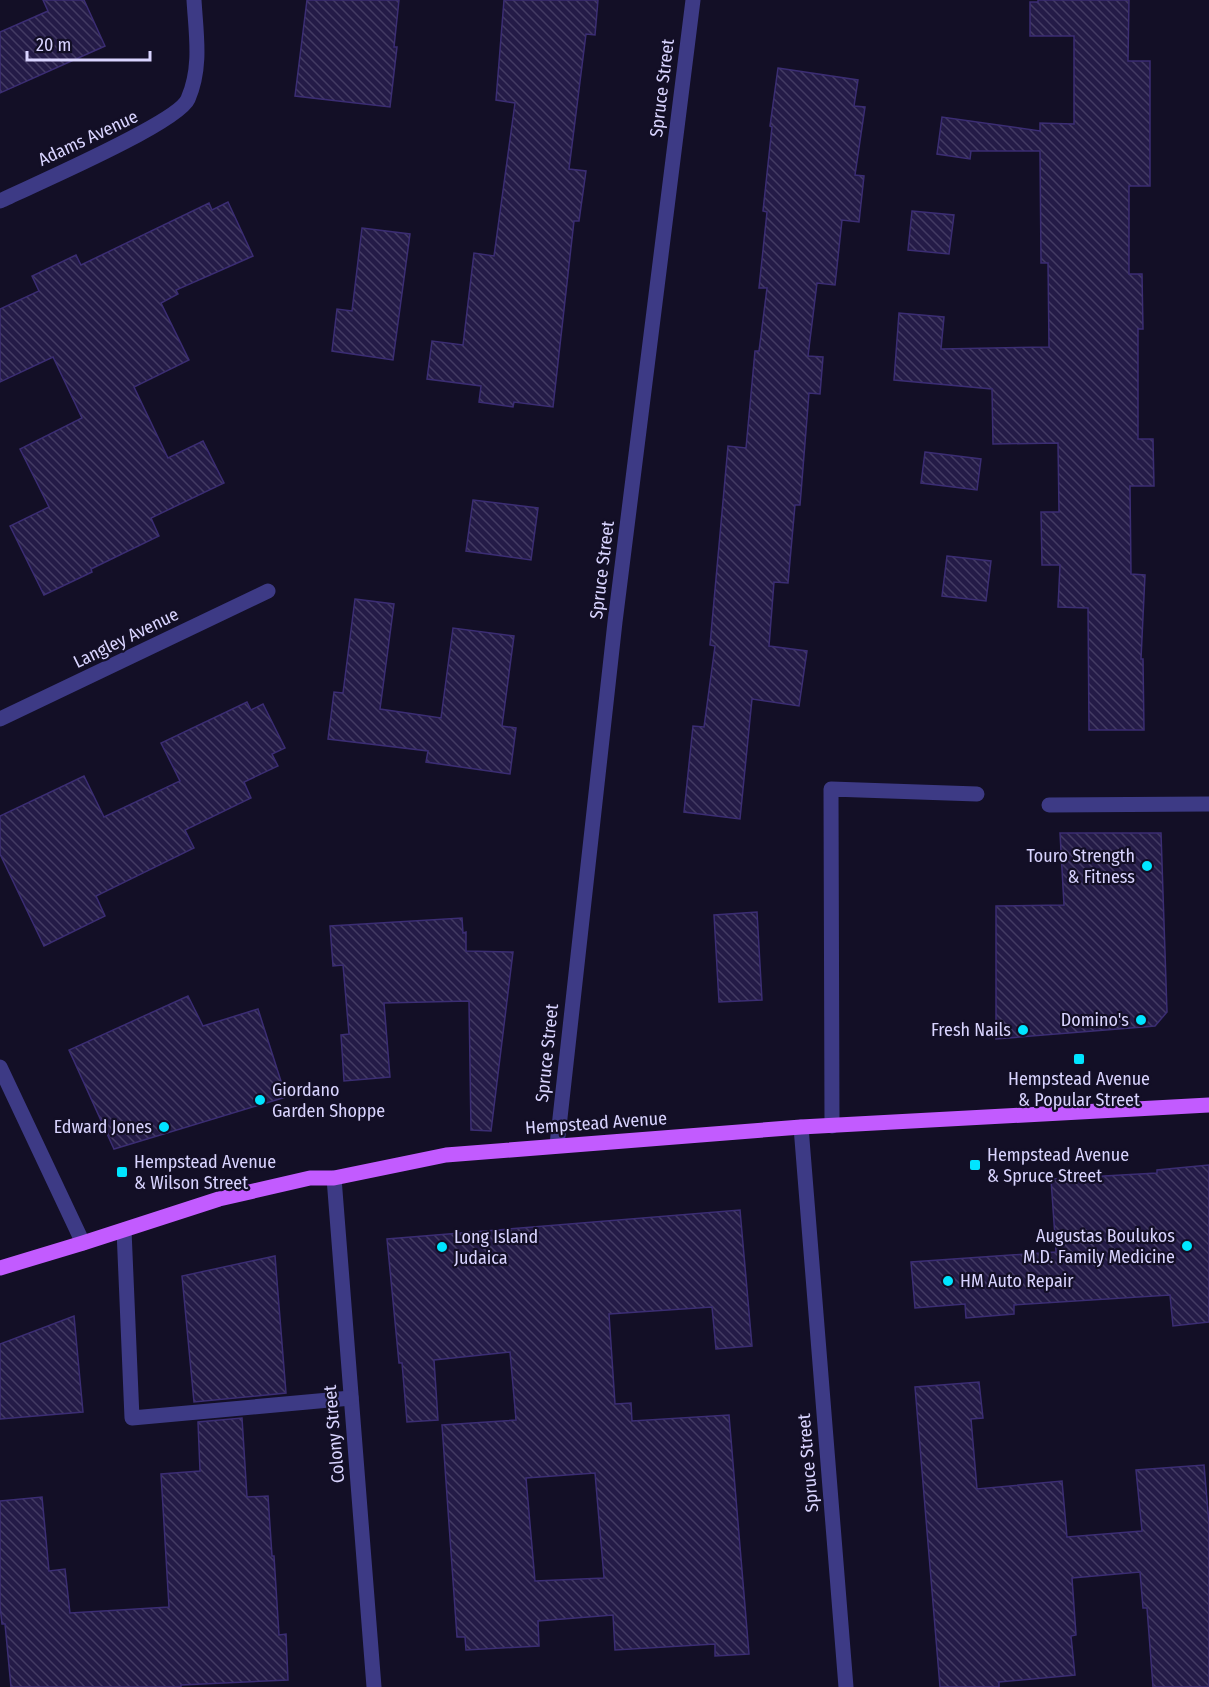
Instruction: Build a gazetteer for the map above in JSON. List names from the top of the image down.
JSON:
{
  "streets": {
    "main road": ["Hempstead Avenue"],
    "street": [
      "Spruce Street",
      "Adams Avenue",
      "Langley Avenue",
      "Colony Street"
    ]
  },
  "crossings": [
    ["Spruce Street", "Hempstead Avenue"],
    ["Hempstead Avenue", "Colony Street"]
  ],
  "places": {
    "other": [
      "Touro Strength & Fitness",
      "Domino's",
      "Fresh Nails",
      "Giordano Garden Shoppe",
      "Edward Jones",
      "Augustas Boulukos M.D. Family Medicine",
      "Long Island Judaica",
      "HM Auto Repair"
    ],
    "transit": ["Hempstead Avenue & Popular Street", "Hempstead Avenue & Spruce Street", "Hempstead Avenue & Wilson Street"]
  },
  "scale_bar": "20 m"
}
